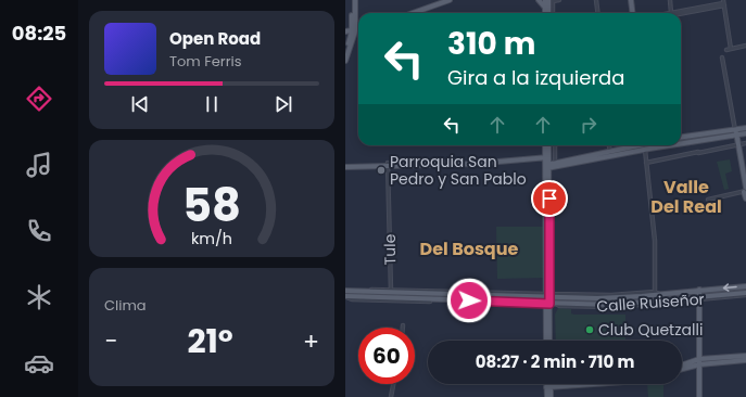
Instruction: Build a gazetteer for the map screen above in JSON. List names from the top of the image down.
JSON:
{
  "streets": {
    "street": ["Tule"]
  },
  "districts": ["Valle Del Real", "Del Bosque"],
  "places": ["Parroquia San Pedro y San Pablo", "Club Quetzalli"],
  "page": {
    "tabs": "08:25",
    "turn": ["310 m", "Gira a la izquierda"],
    "song": ["Open Road", "Tom Ferris"],
    "tile": "Clima",
    "heat": ["−", "21°", "+"],
    "limit": "60",
    "trip": "08:27 · 2 min · 710 m",
    "gauge": ["58", "km/h"]
  }
}
